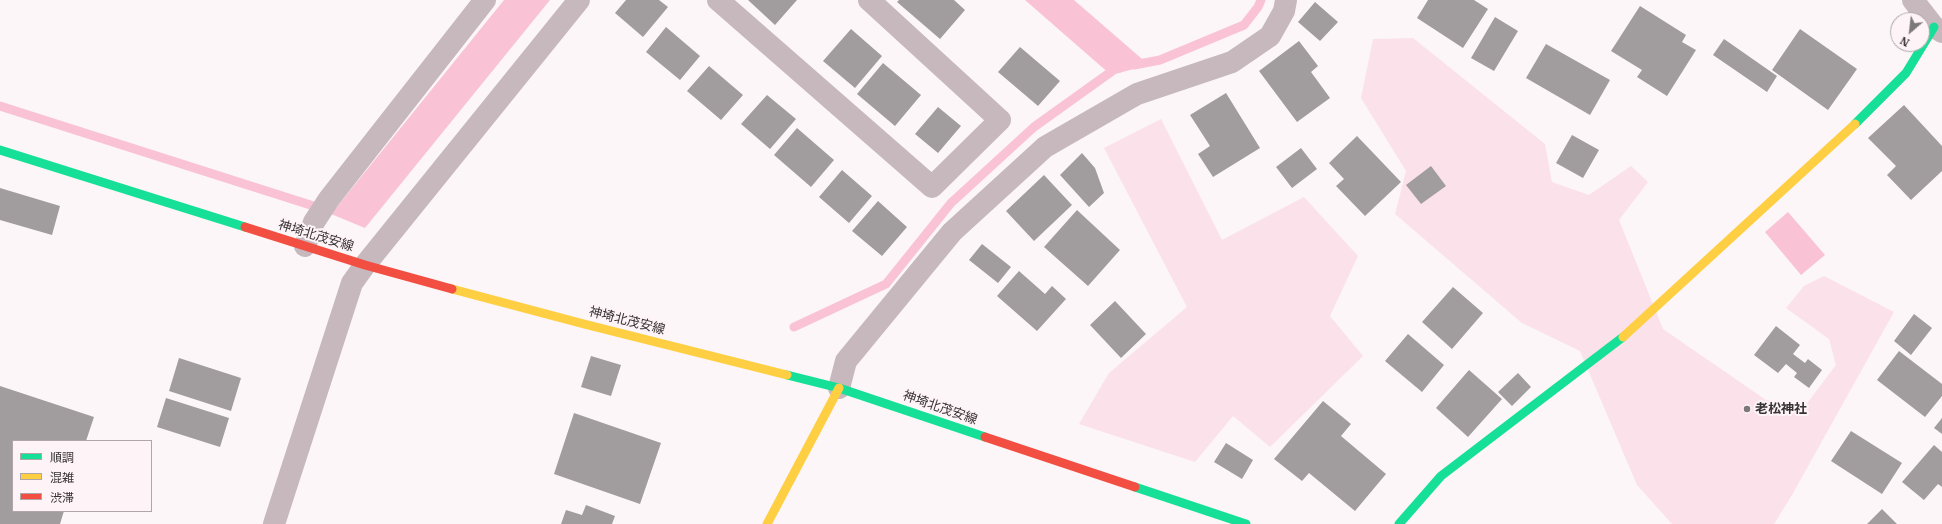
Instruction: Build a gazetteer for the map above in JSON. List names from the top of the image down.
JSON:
{
  "streets": {
    "main road": ["神埼北茂安線"]
  },
  "places": ["老松神社"],
  "legend": ["順調", "混雑", "渋滞"],
  "north": "bottom left"
}
